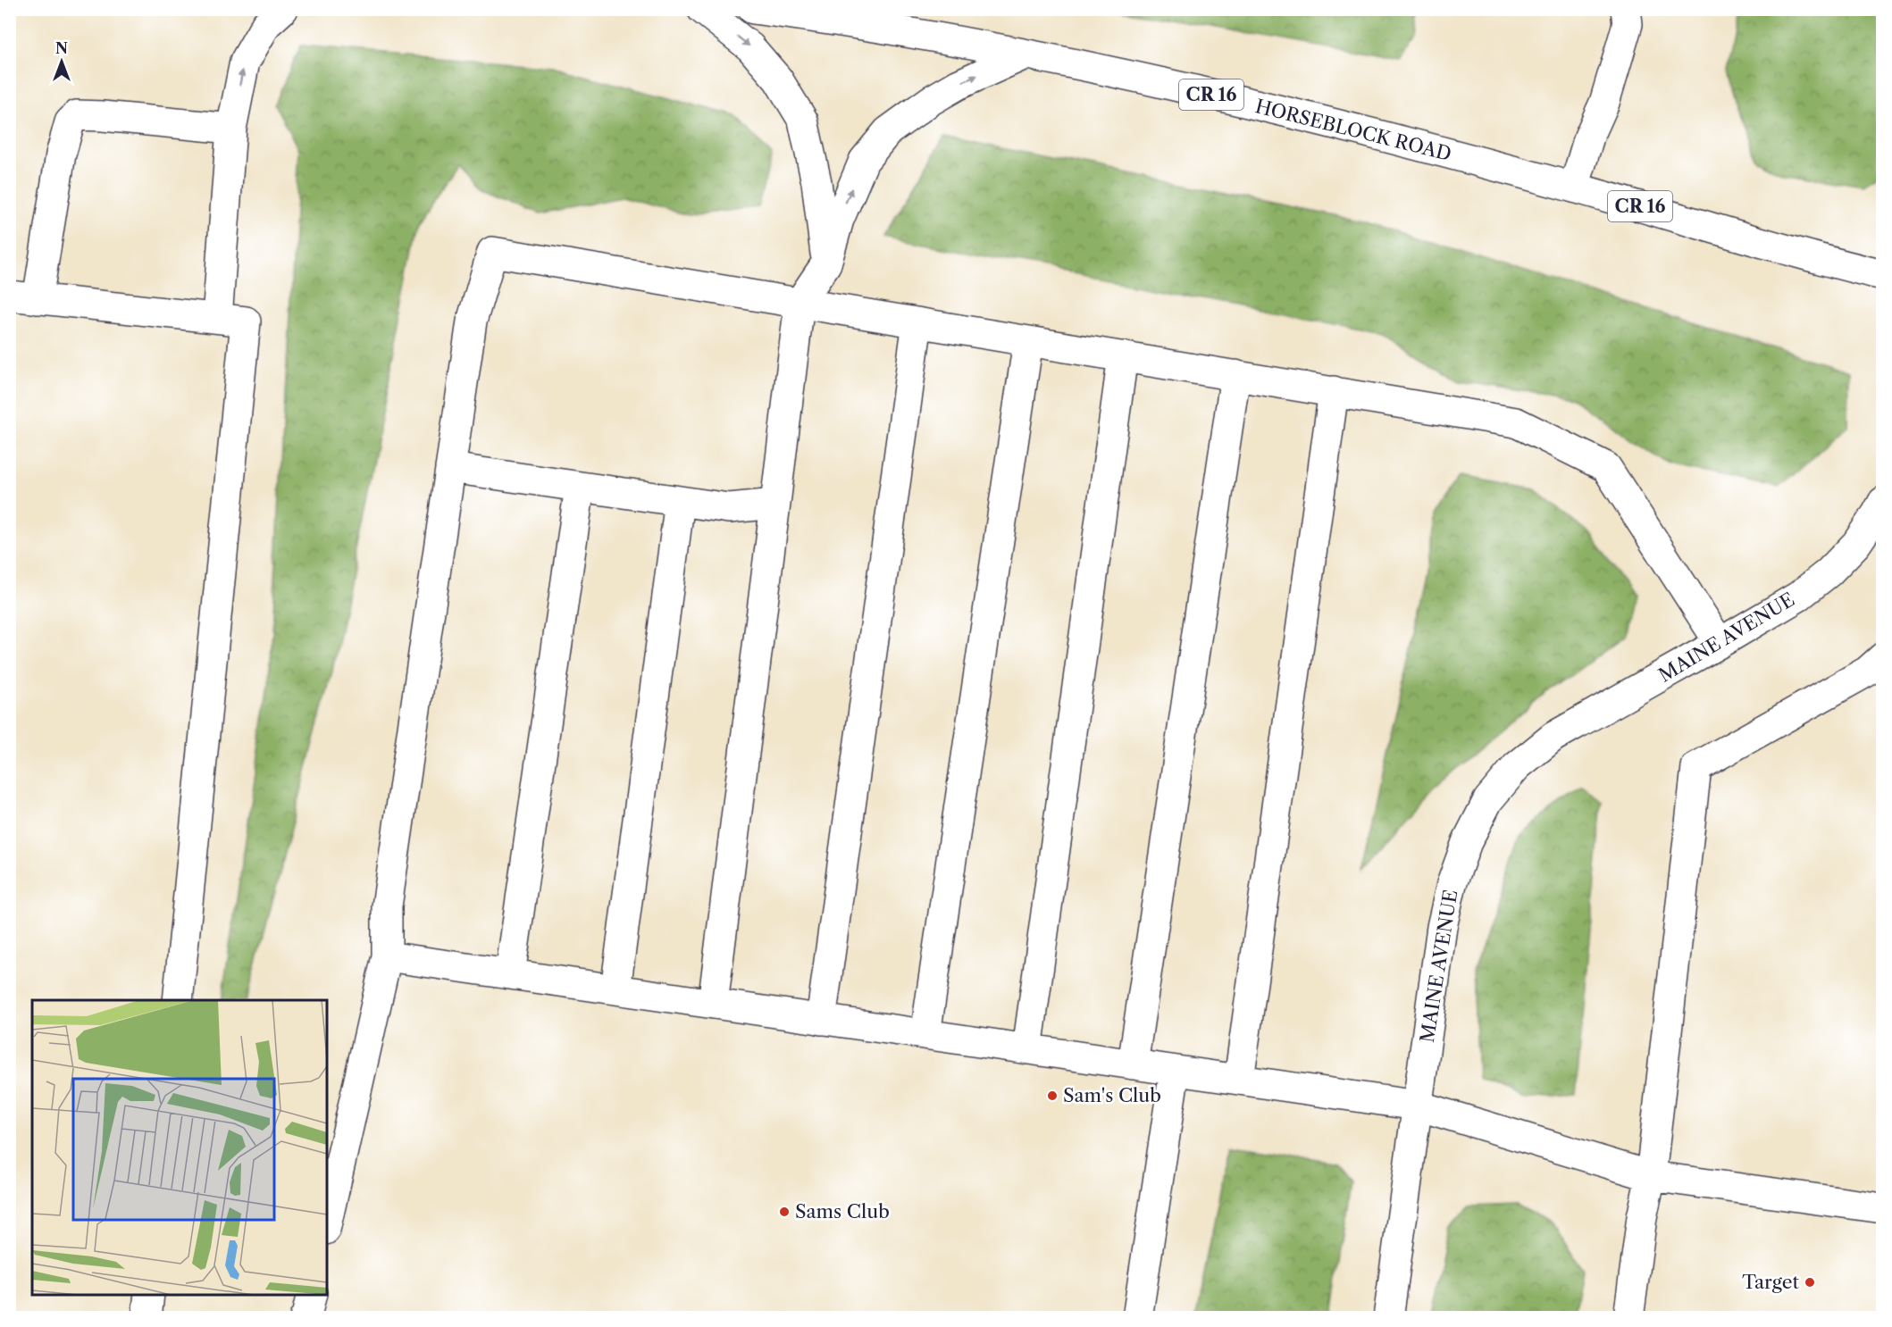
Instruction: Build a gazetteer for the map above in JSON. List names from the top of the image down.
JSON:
{
  "streets": {
    "main road": ["CR 16", "HORSEBLOCK ROAD", "MAINE AVENUE"]
  },
  "places": ["Sam's Club", "Sams Club", "Target"],
  "north": "top"
}
